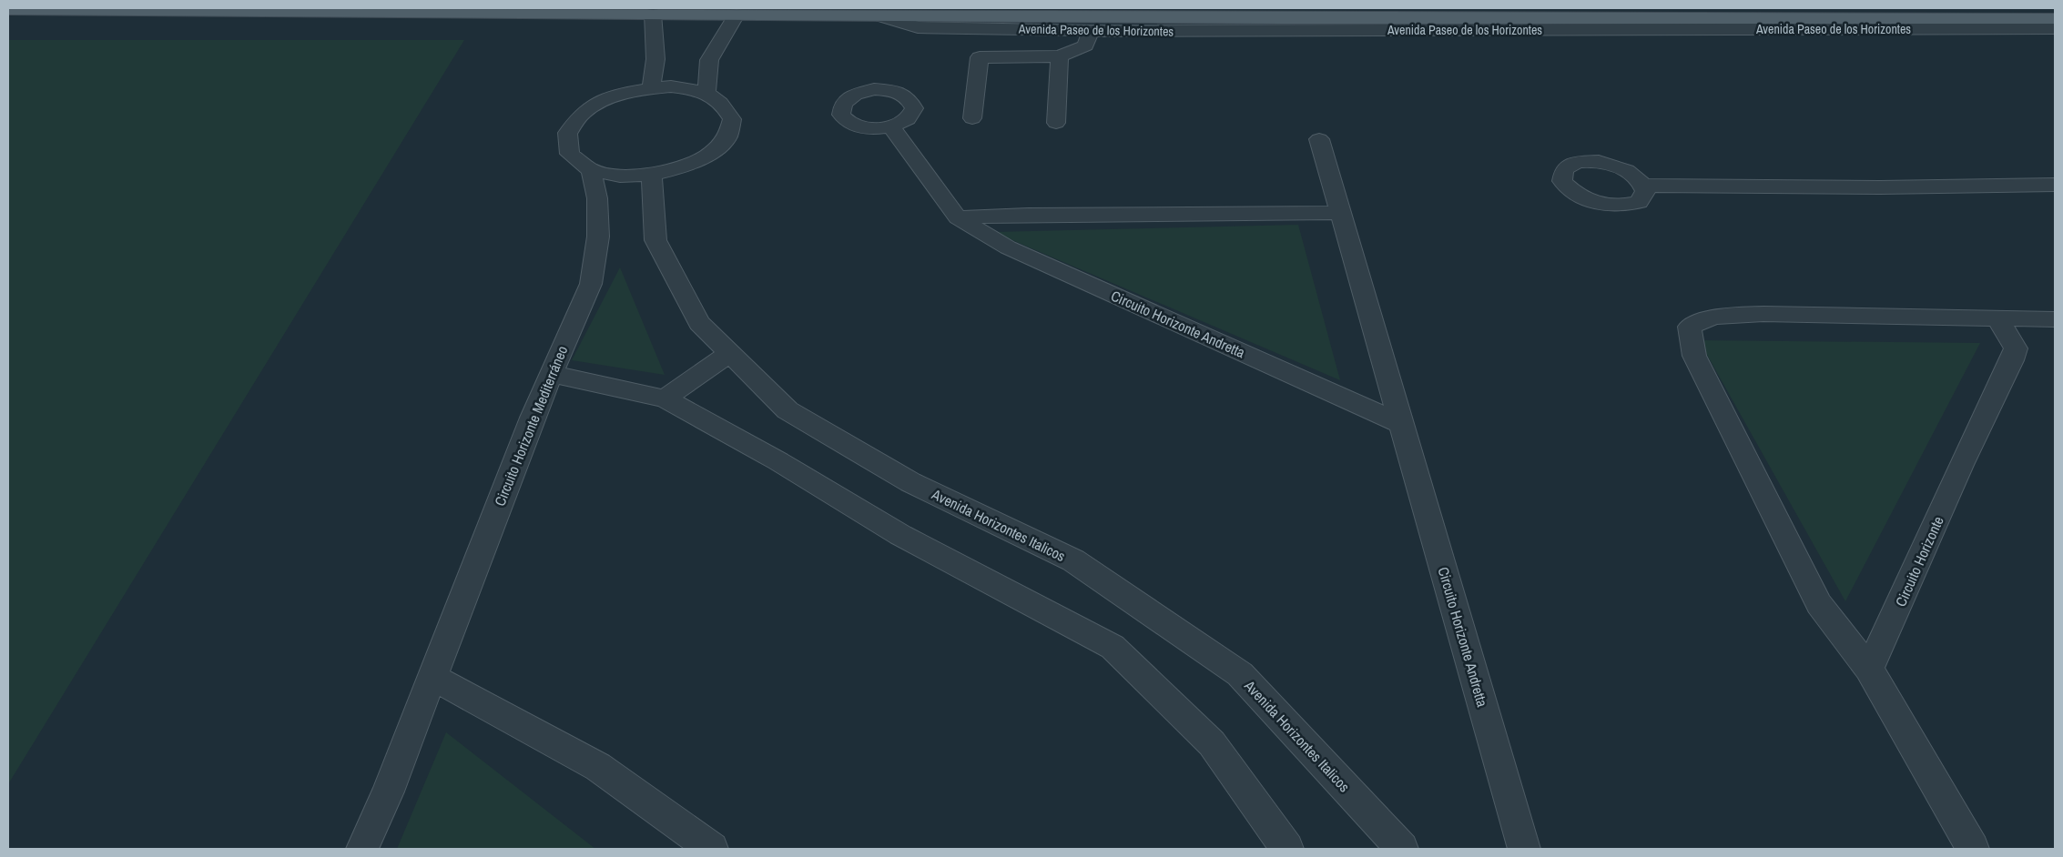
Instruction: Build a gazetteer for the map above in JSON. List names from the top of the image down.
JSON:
{
  "streets": {
    "main road": ["Avenida Paseo de los Horizontes"],
    "street": [
      "Circuito Horizonte Andretta",
      "Circuito Horizonte Mediterráneo",
      "Avenida Horizontes Italicos",
      "Circuito Horizonte"
    ]
  }
}
